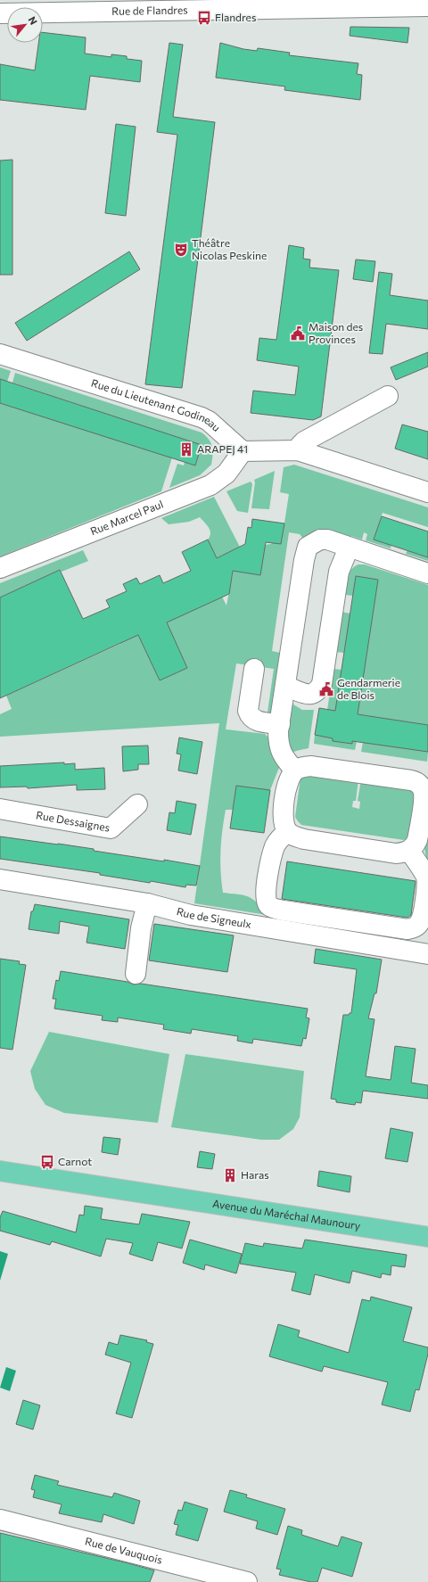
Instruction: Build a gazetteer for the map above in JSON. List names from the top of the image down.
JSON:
{
  "streets": {
    "main road": ["Avenue du Maréchal Maunoury"],
    "street": [
      "Rue de Flandres",
      "Rue du Lieutenant Godineau",
      "Rue Marcel Paul",
      "Rue Dessaignes",
      "Rue de Signeulx",
      "Rue de Vauquois"
    ]
  },
  "crossings": [
    ["Rue du Lieutenant Godineau", "Rue Marcel Paul"]
  ],
  "places": {
    "bus stop": ["Flandres", "Carnot"],
    "theatre": ["Théâtre Nicolas Peskine"],
    "public building": ["Maison des Provinces", "Gendarmerie de Blois"],
    "building": ["ARAPEJ 41", "Haras"]
  },
  "north": "top right"
}
